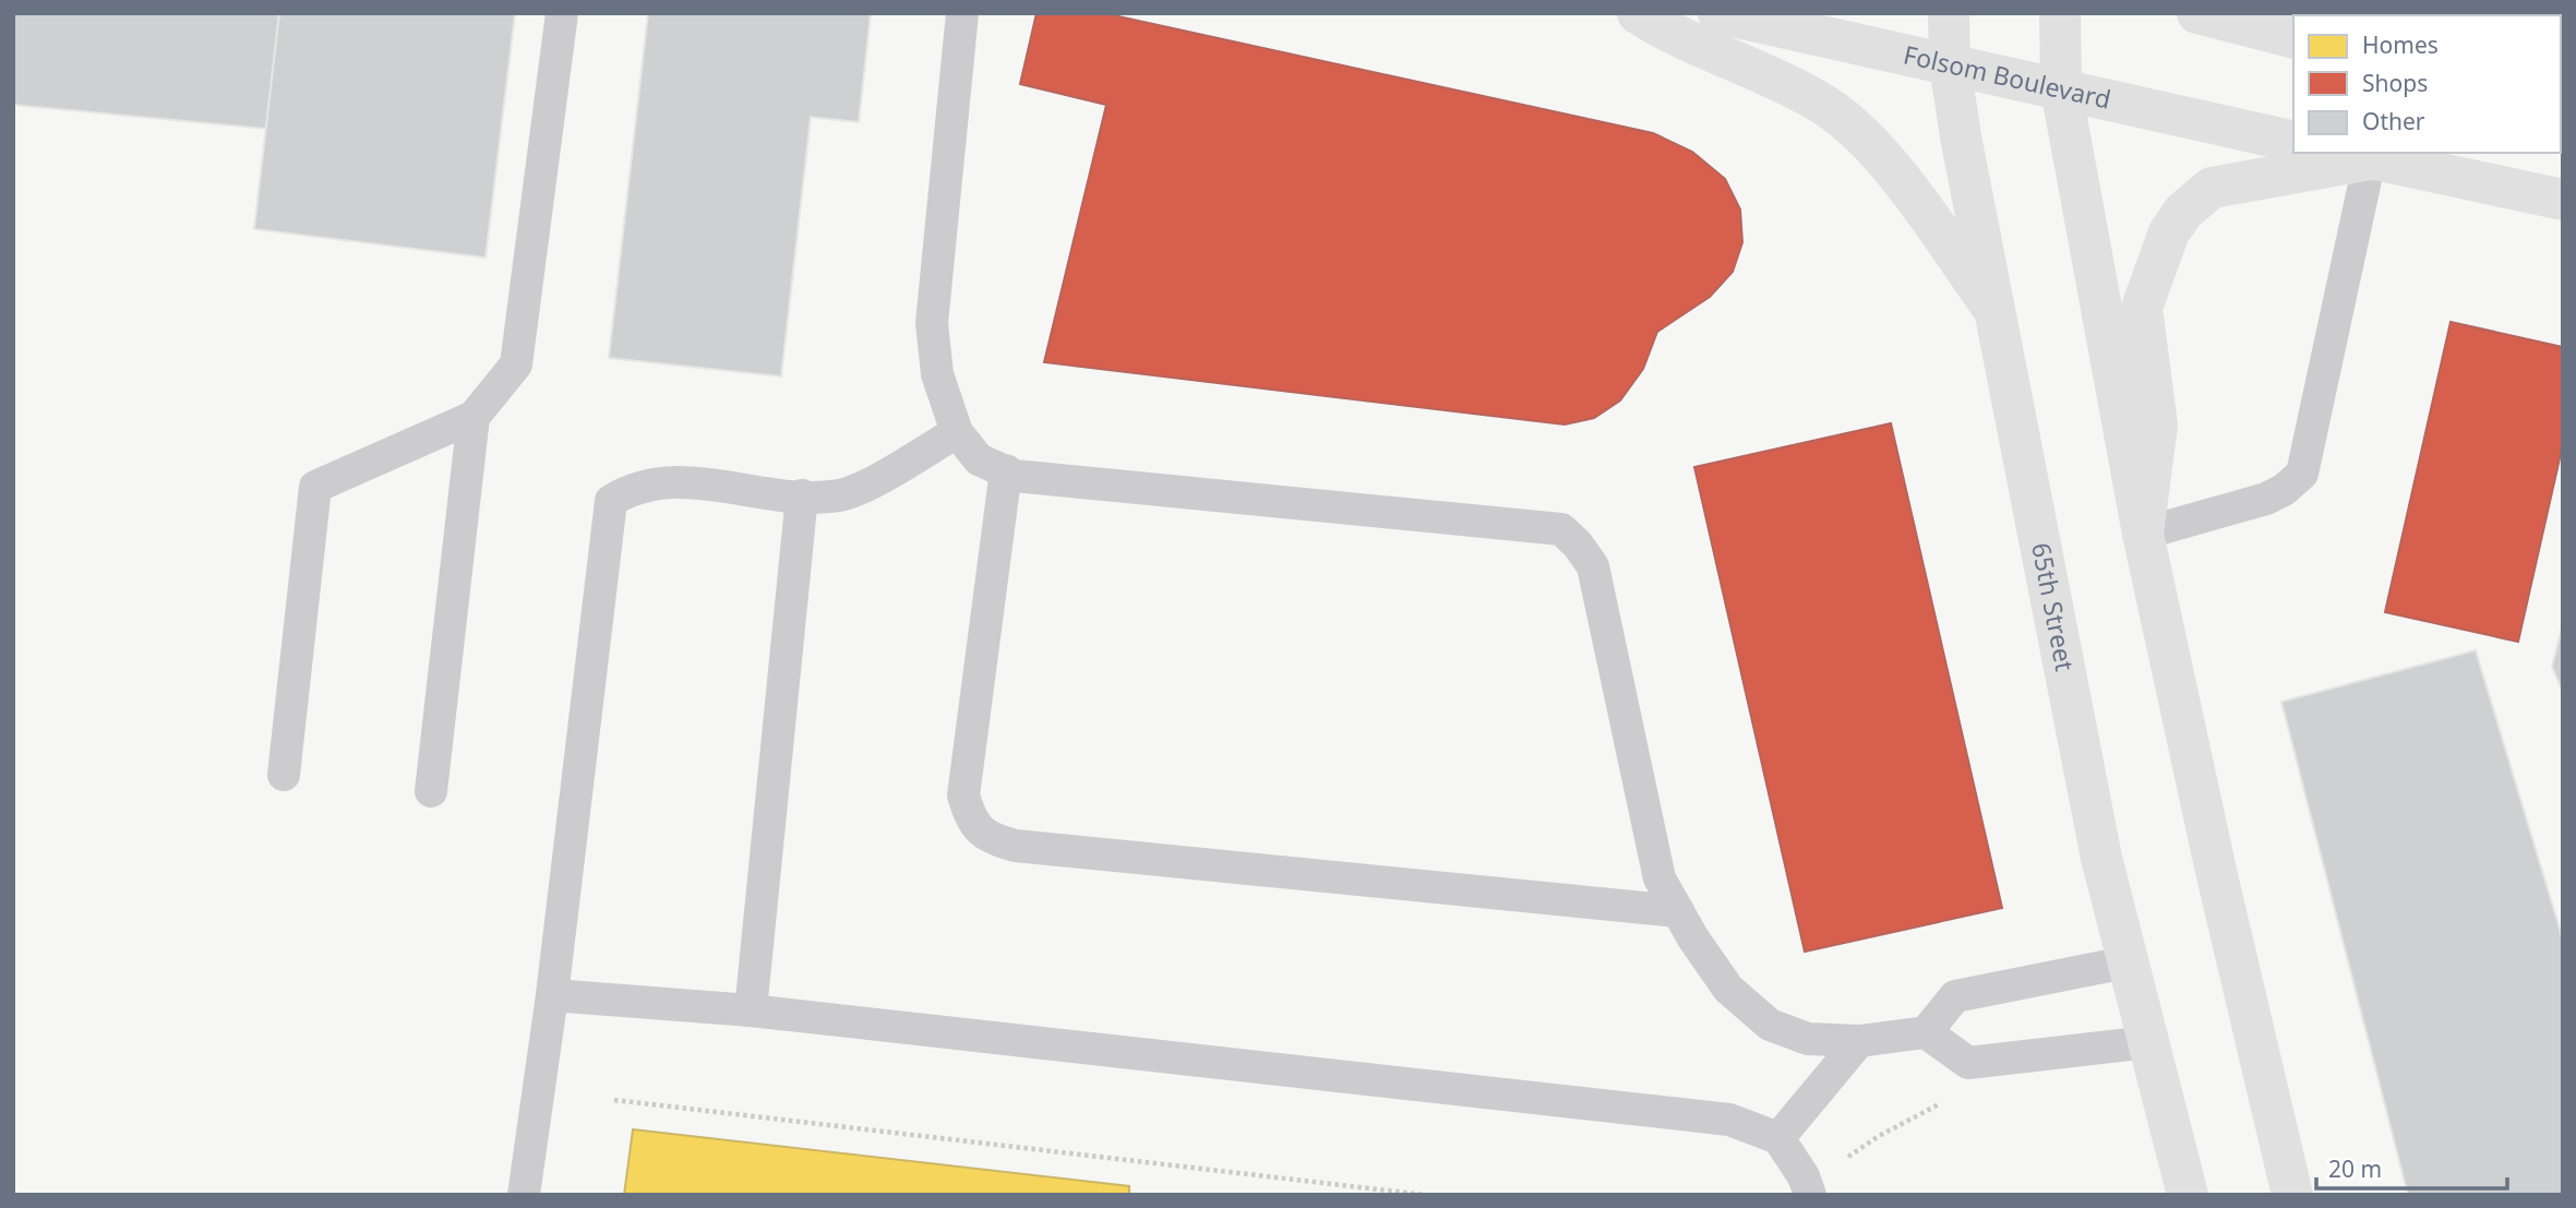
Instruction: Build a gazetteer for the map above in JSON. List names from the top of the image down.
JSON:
{
  "streets": {
    "main road": ["Folsom Boulevard", "65th Street"]
  },
  "crossings": [
    ["Folsom Boulevard", "65th Street"]
  ],
  "legend": ["Homes", "Shops", "Other"],
  "scale_bar": "20 m"
}
